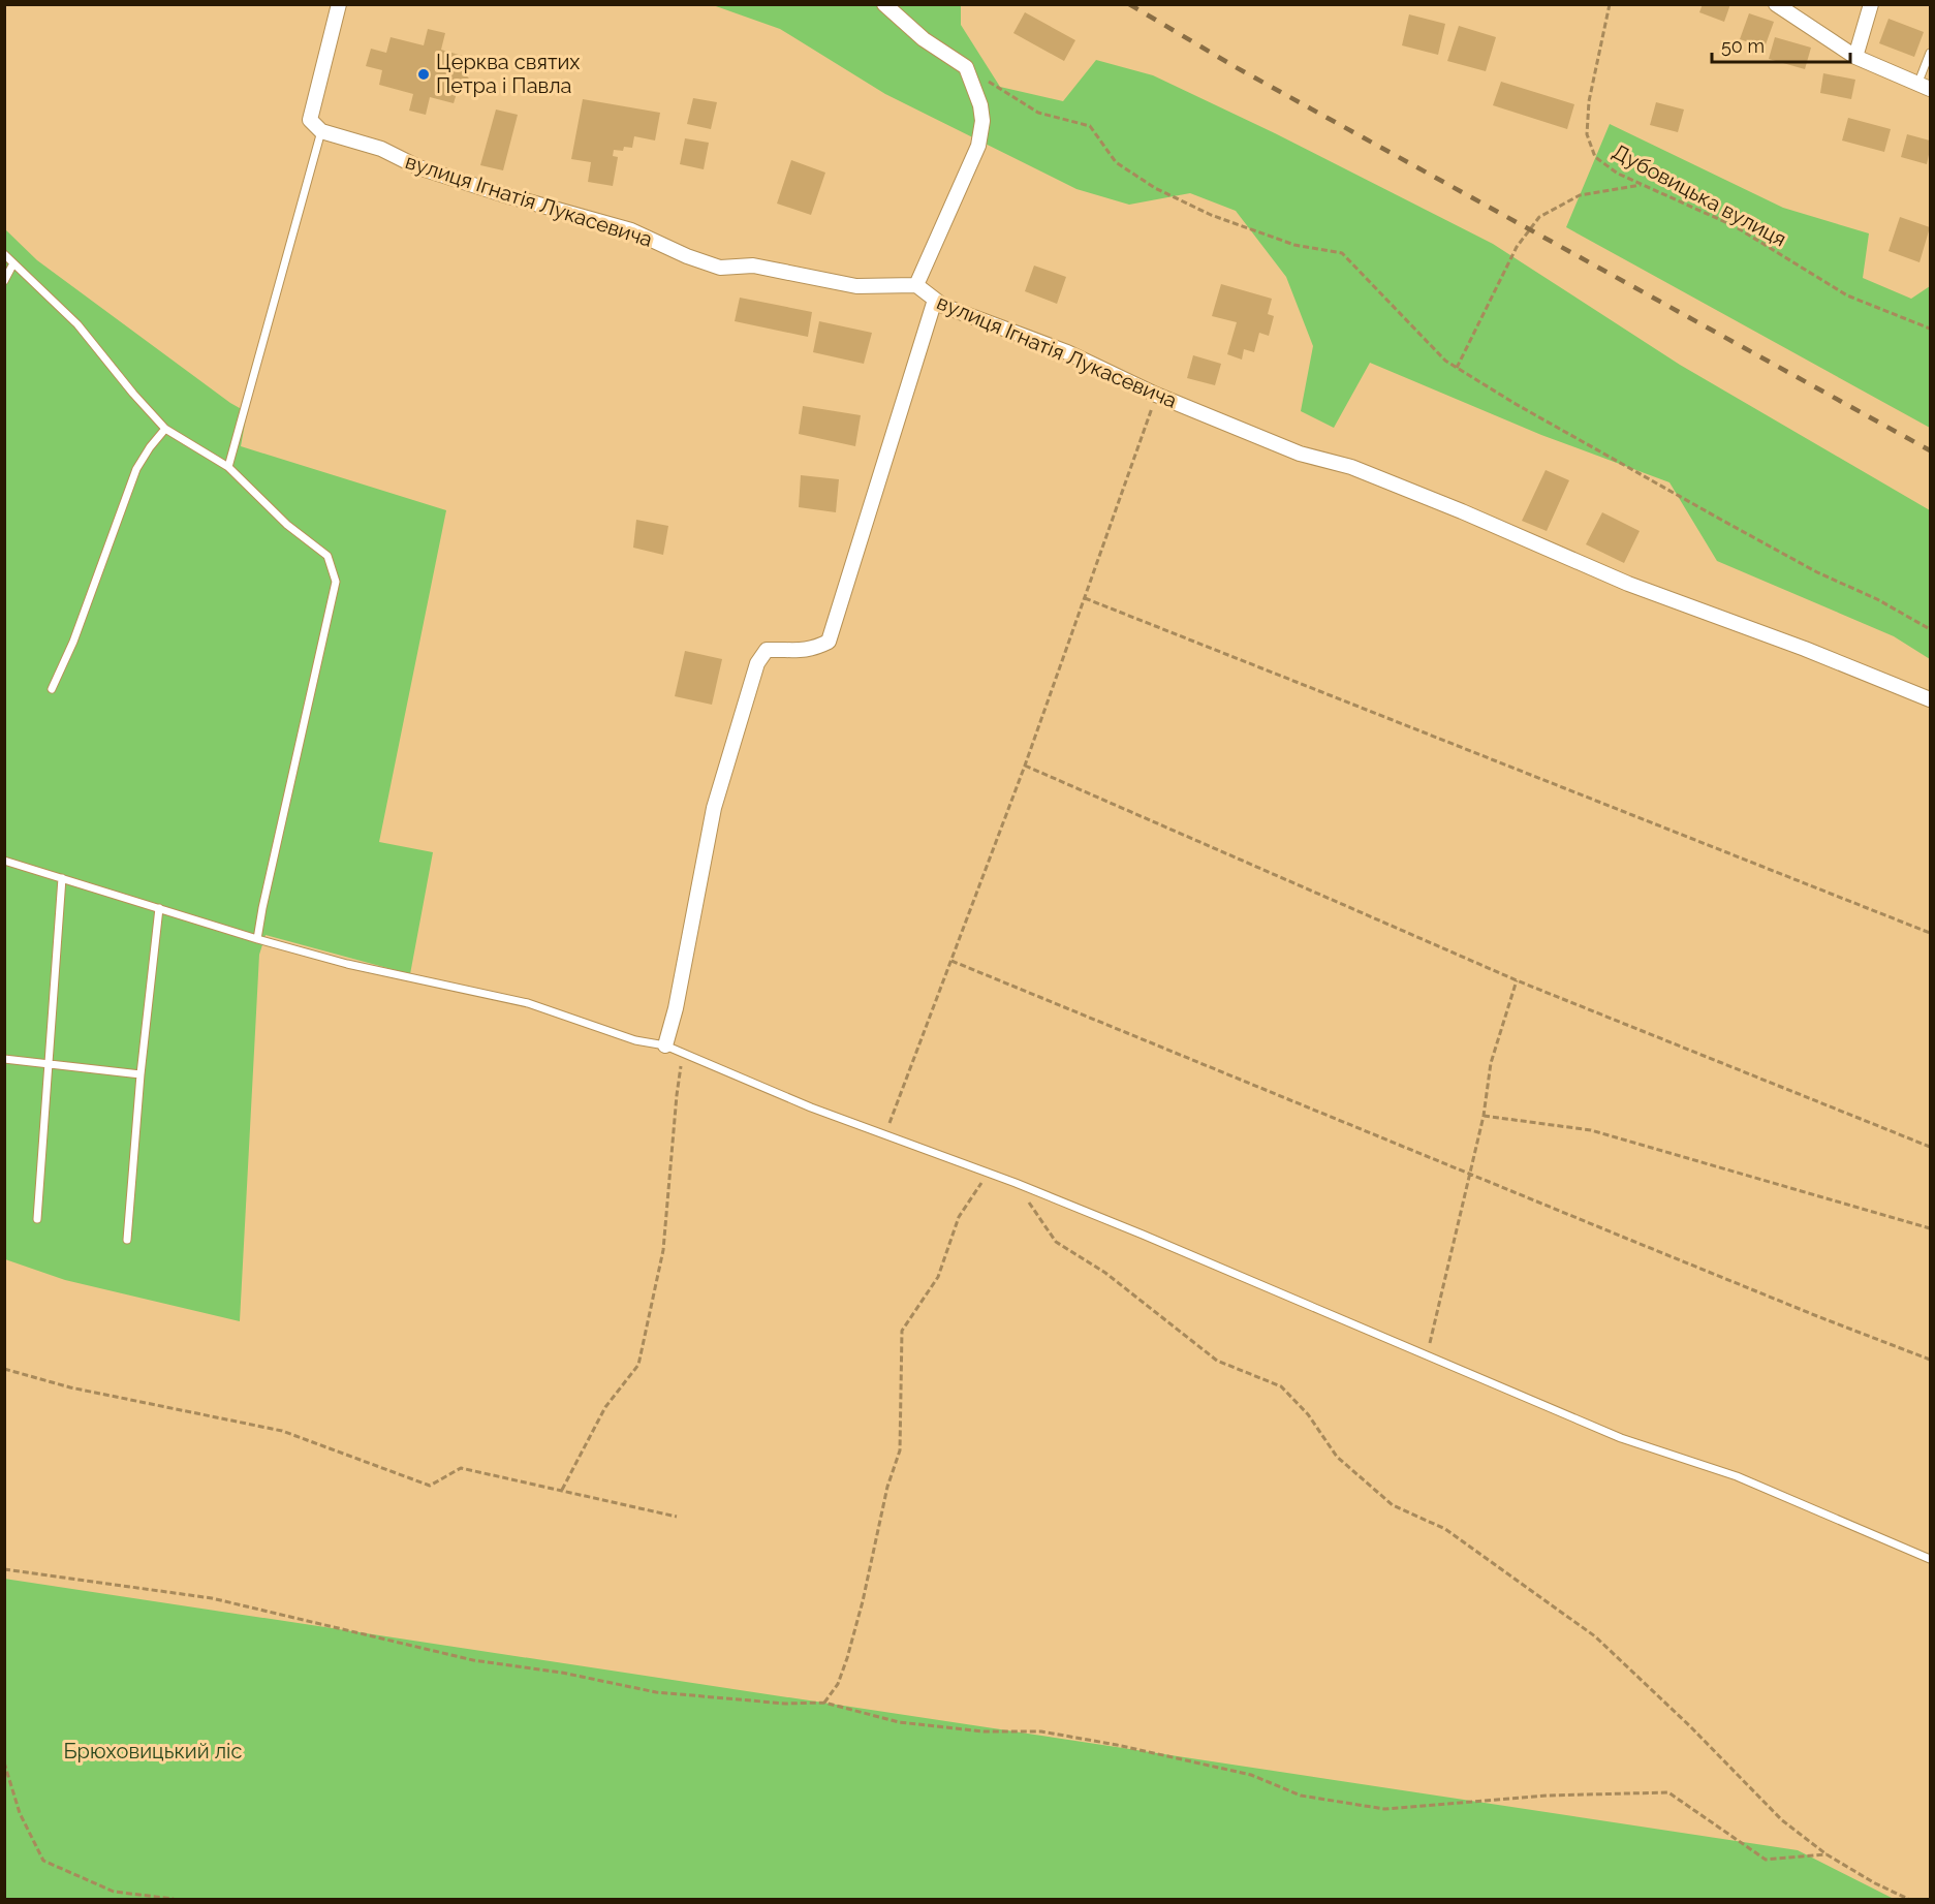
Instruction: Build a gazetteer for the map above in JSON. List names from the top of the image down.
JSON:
{
  "streets": {
    "street": ["вулиця Ігнатія Лукасевича"],
    "path": ["Дубовицька вулиця"]
  },
  "parks": ["Брюховицький ліс"],
  "places": ["Церква святих Петра і Павла"],
  "scale_bar": "50 m"
}
